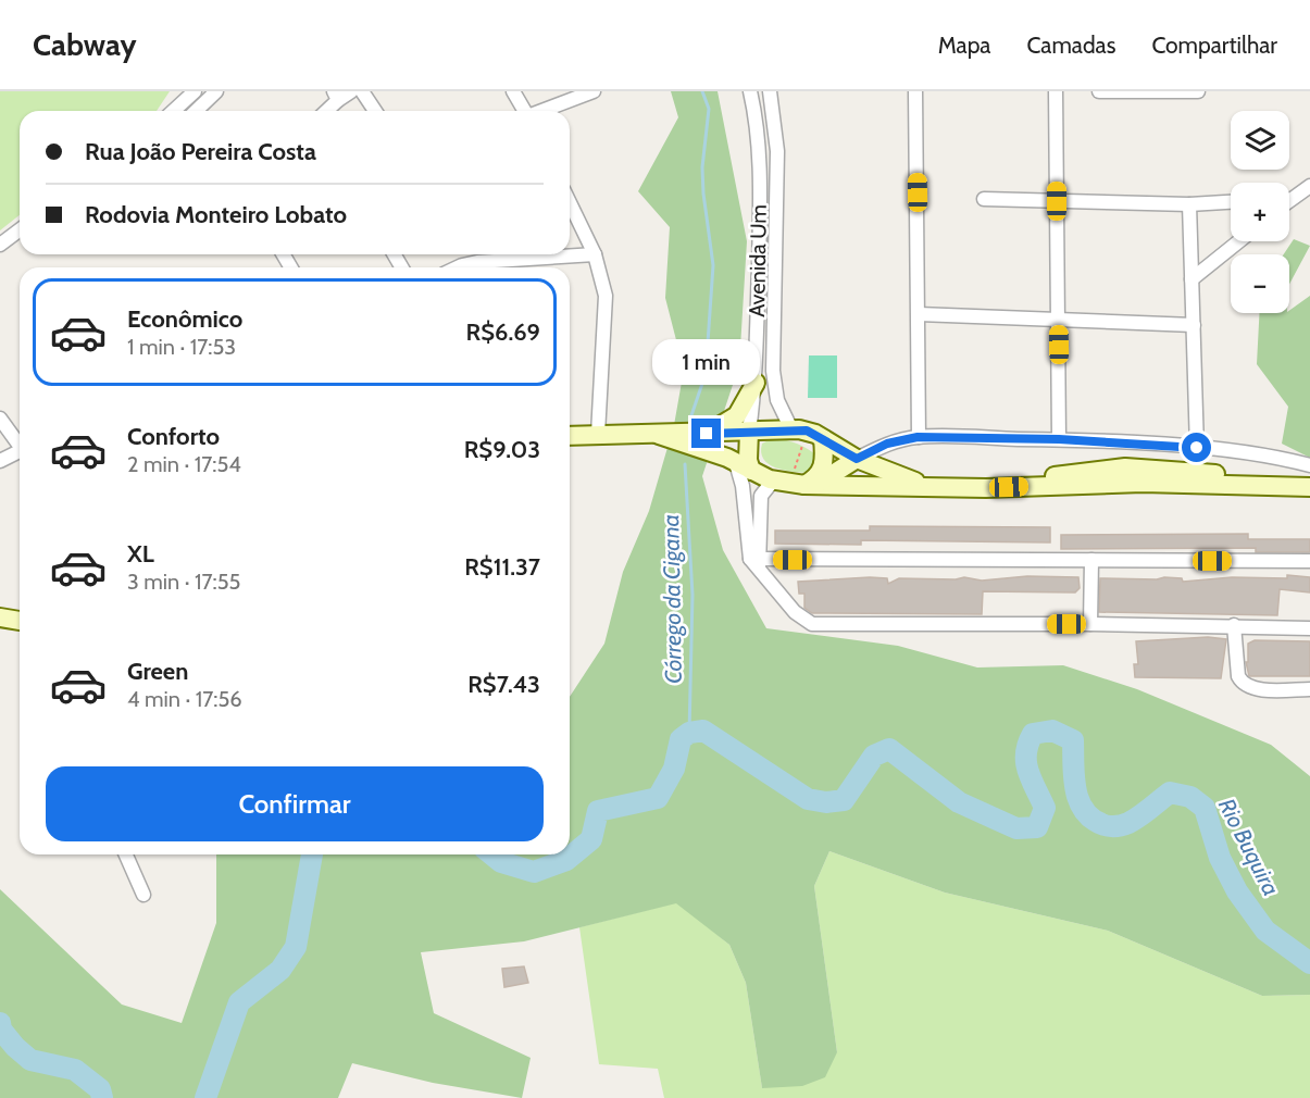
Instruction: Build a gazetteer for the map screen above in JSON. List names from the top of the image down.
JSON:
{
  "streets": {
    "street": ["Avenida Um"]
  },
  "water": ["Córrego da Cigana", "Rio Buquira"],
  "page": {
    "header": "Cabway",
    "nav": ["Mapa", "Camadas", "Compartilhar"],
    "map_buttons": ["+", "−"],
    "banner": ["Rua João Pereira Costa", "Rodovia Monteiro Lobato"],
    "list": [
      {
        "name": "Econômico",
        "note": "1 min · 17:53",
        "value": "R$6.69"
      },
      {
        "name": "Conforto",
        "note": "2 min · 17:54",
        "value": "R$9.03"
      },
      {
        "name": "XL",
        "note": "3 min · 17:55",
        "value": "R$11.37"
      },
      {
        "name": "Green",
        "note": "4 min · 17:56",
        "value": "R$7.43"
      }
    ],
    "bubble": "1 min",
    "buttons": "Confirmar"
  }
}
